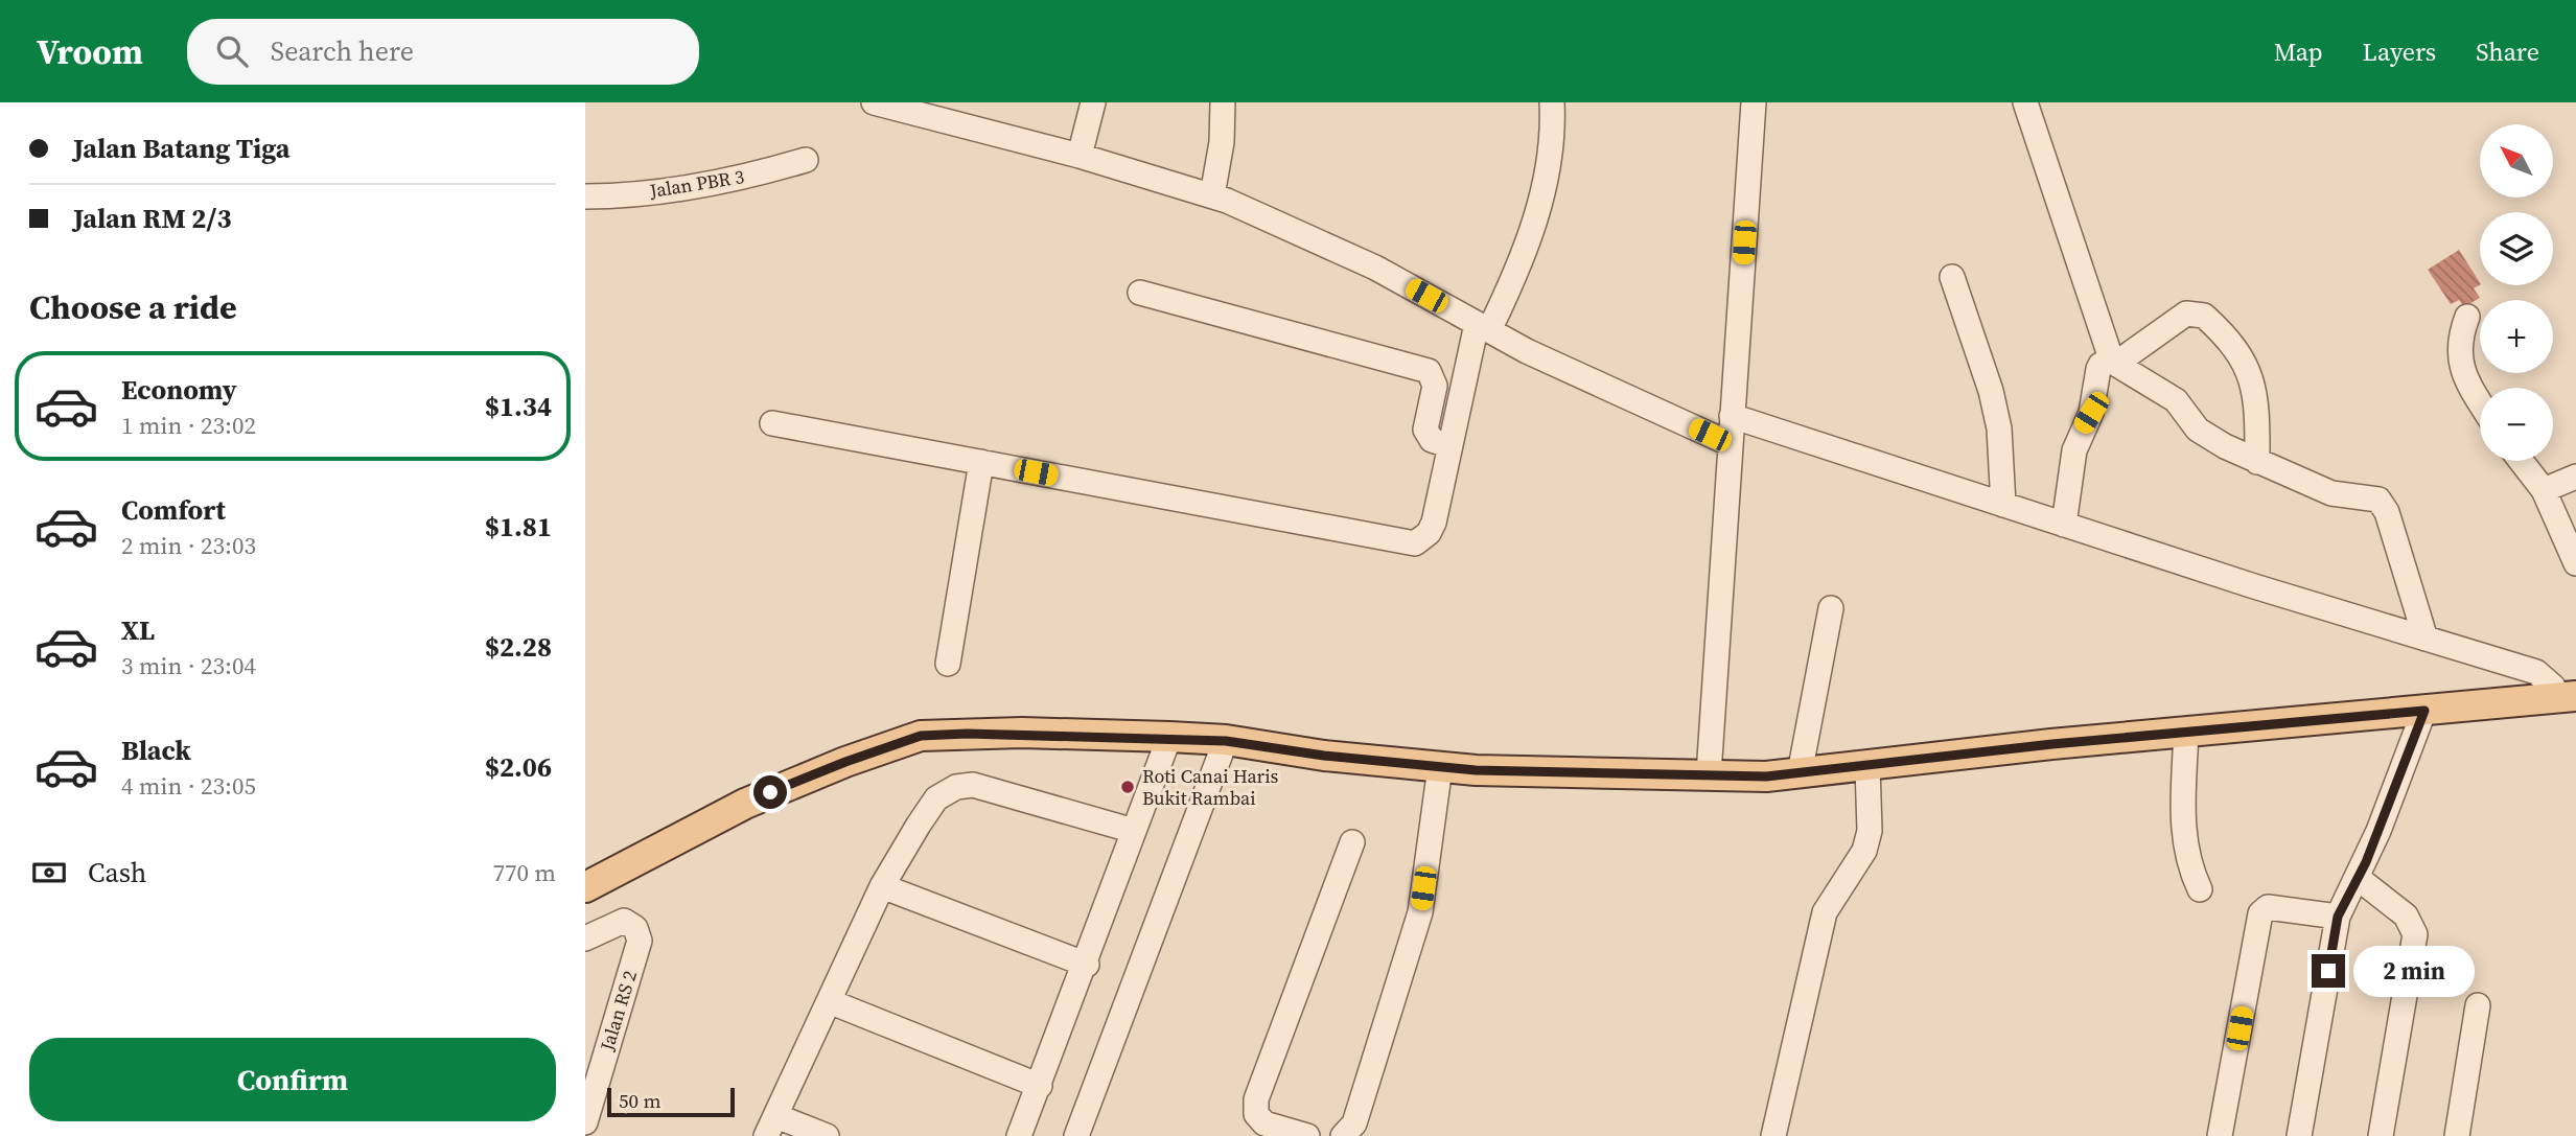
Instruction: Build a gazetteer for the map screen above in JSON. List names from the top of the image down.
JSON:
{
  "streets": {
    "street": ["Jalan PBR 3", "Jalan RS 2"]
  },
  "places": ["Roti Canai Haris Bukit Rambai"],
  "scale_bar": "50 m",
  "north": "top left",
  "page": {
    "header": "Vroom",
    "search": "Search here",
    "nav": ["Map", "Layers", "Share"],
    "banner": ["Jalan Batang Tiga", "Jalan RM 2/3"],
    "map_buttons": ["+", "−"],
    "heading": "Choose a ride",
    "list": [
      {
        "name": "Economy",
        "note": "1 min · 23:02",
        "value": "$1.34"
      },
      {
        "name": "Comfort",
        "note": "2 min · 23:03",
        "value": "$1.81"
      },
      {
        "name": "XL",
        "note": "3 min · 23:04",
        "value": "$2.28"
      },
      {
        "name": "Black",
        "note": "4 min · 23:05",
        "value": "$2.06"
      }
    ],
    "pay": ["Cash", "770 m"],
    "bubble": "2 min",
    "buttons": "Confirm",
    "scale": "50 m"
  }
}
